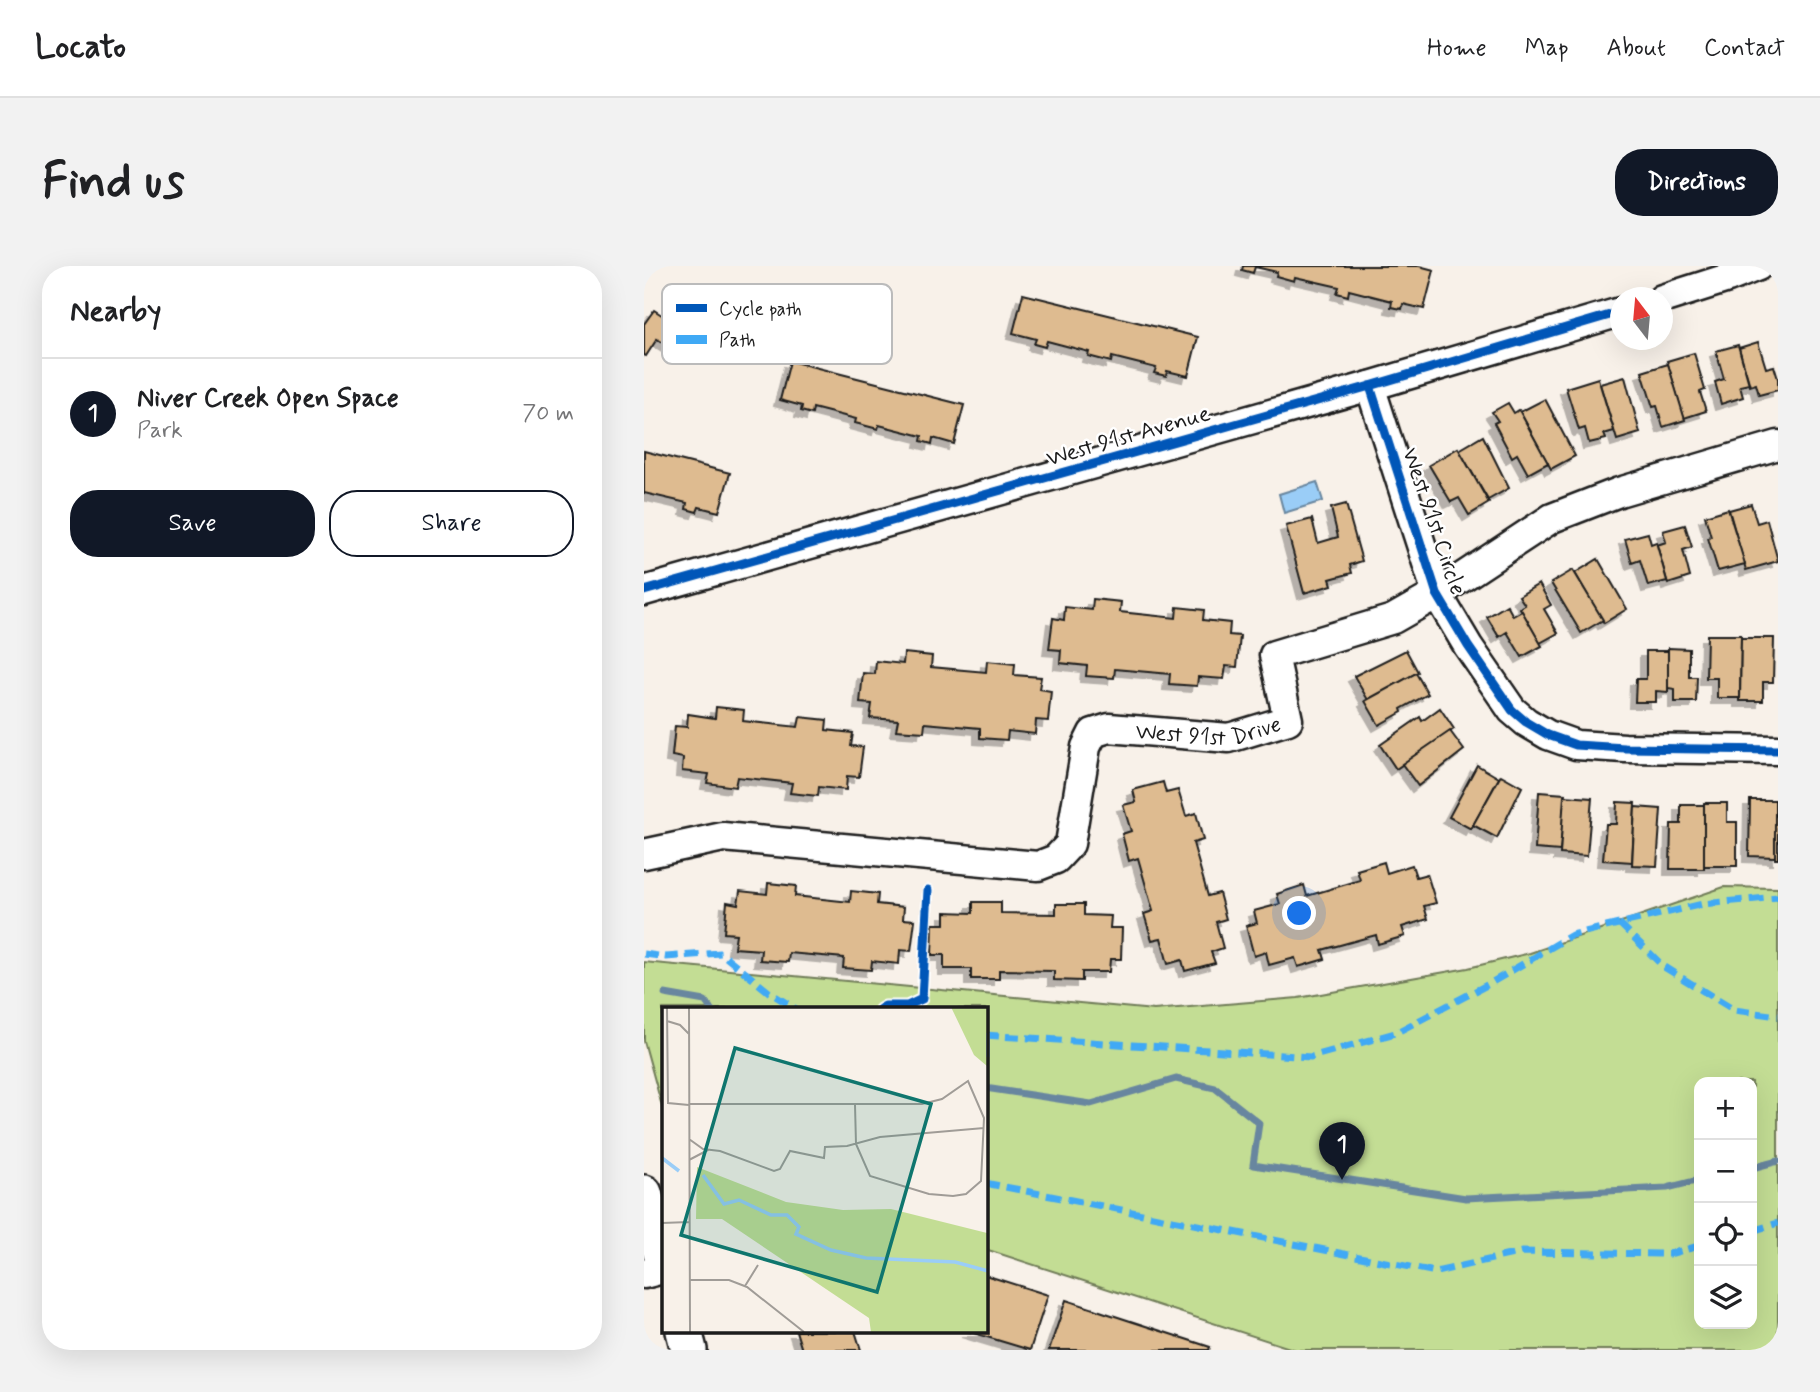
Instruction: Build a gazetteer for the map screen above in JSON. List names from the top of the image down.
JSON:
{
  "streets": {
    "street": ["West 91st Avenue", "West 91st Circle", "West 91st Drive"]
  },
  "crossings": [
    ["West 91st Avenue", "West 91st Circle"],
    ["West 91st Circle", "West 91st Drive"]
  ],
  "legend": ["Cycle path", "Path"],
  "north": "top",
  "page": {
    "header": "Locato",
    "nav": [
      "Home",
      "Map",
      "About",
      "Contact"
    ],
    "buttons": [
      "Directions",
      ["Save", "Share"]
    ],
    "title": "Find us",
    "heading": "Nearby",
    "list": [
      {
        "mark": "1",
        "name": "Niver Creek Open Space",
        "note": "Park",
        "value": "70 m"
      }
    ],
    "map_buttons": ["+", "−"],
    "pins": "1"
  }
}
